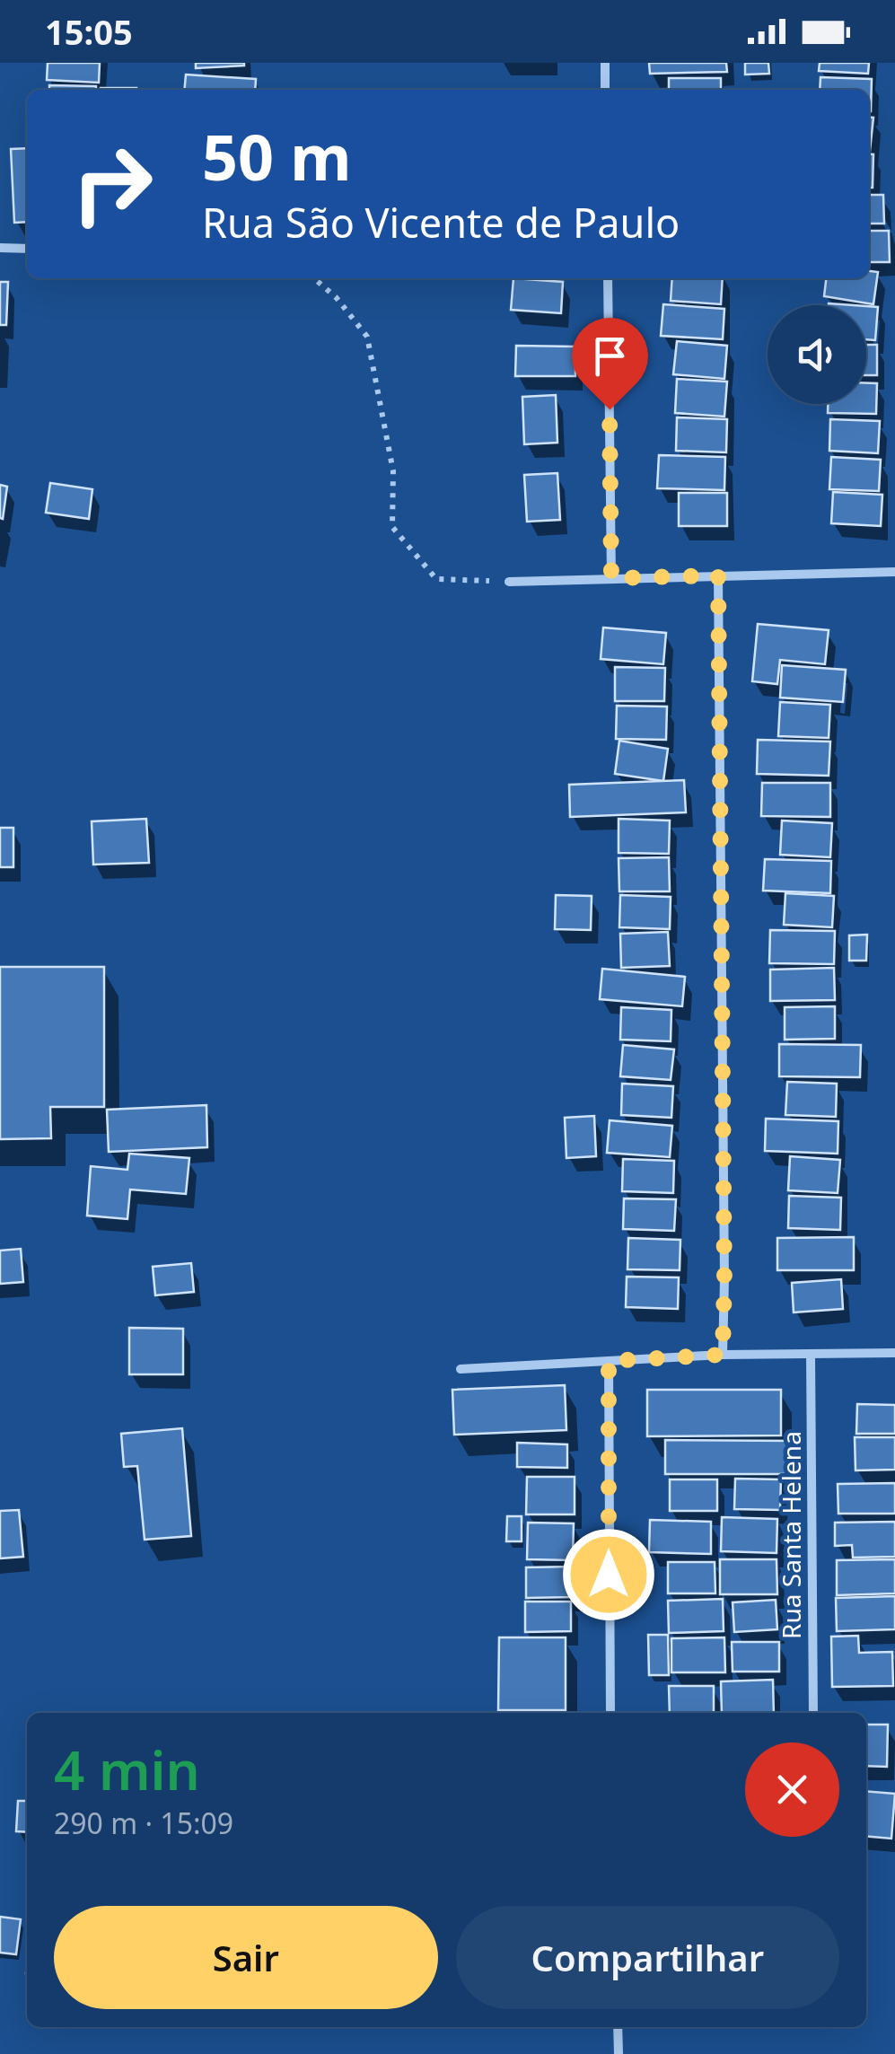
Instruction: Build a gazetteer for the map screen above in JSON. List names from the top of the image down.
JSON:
{
  "streets": {
    "street": ["Rua Santa Helena"]
  },
  "page": {
    "status": "15:05",
    "turn": ["50 m", "Rua São Vicente de Paulo"],
    "heading": ["4 min", "290 m · 15:09"],
    "buttons": ["Sair", "Compartilhar"]
  }
}
